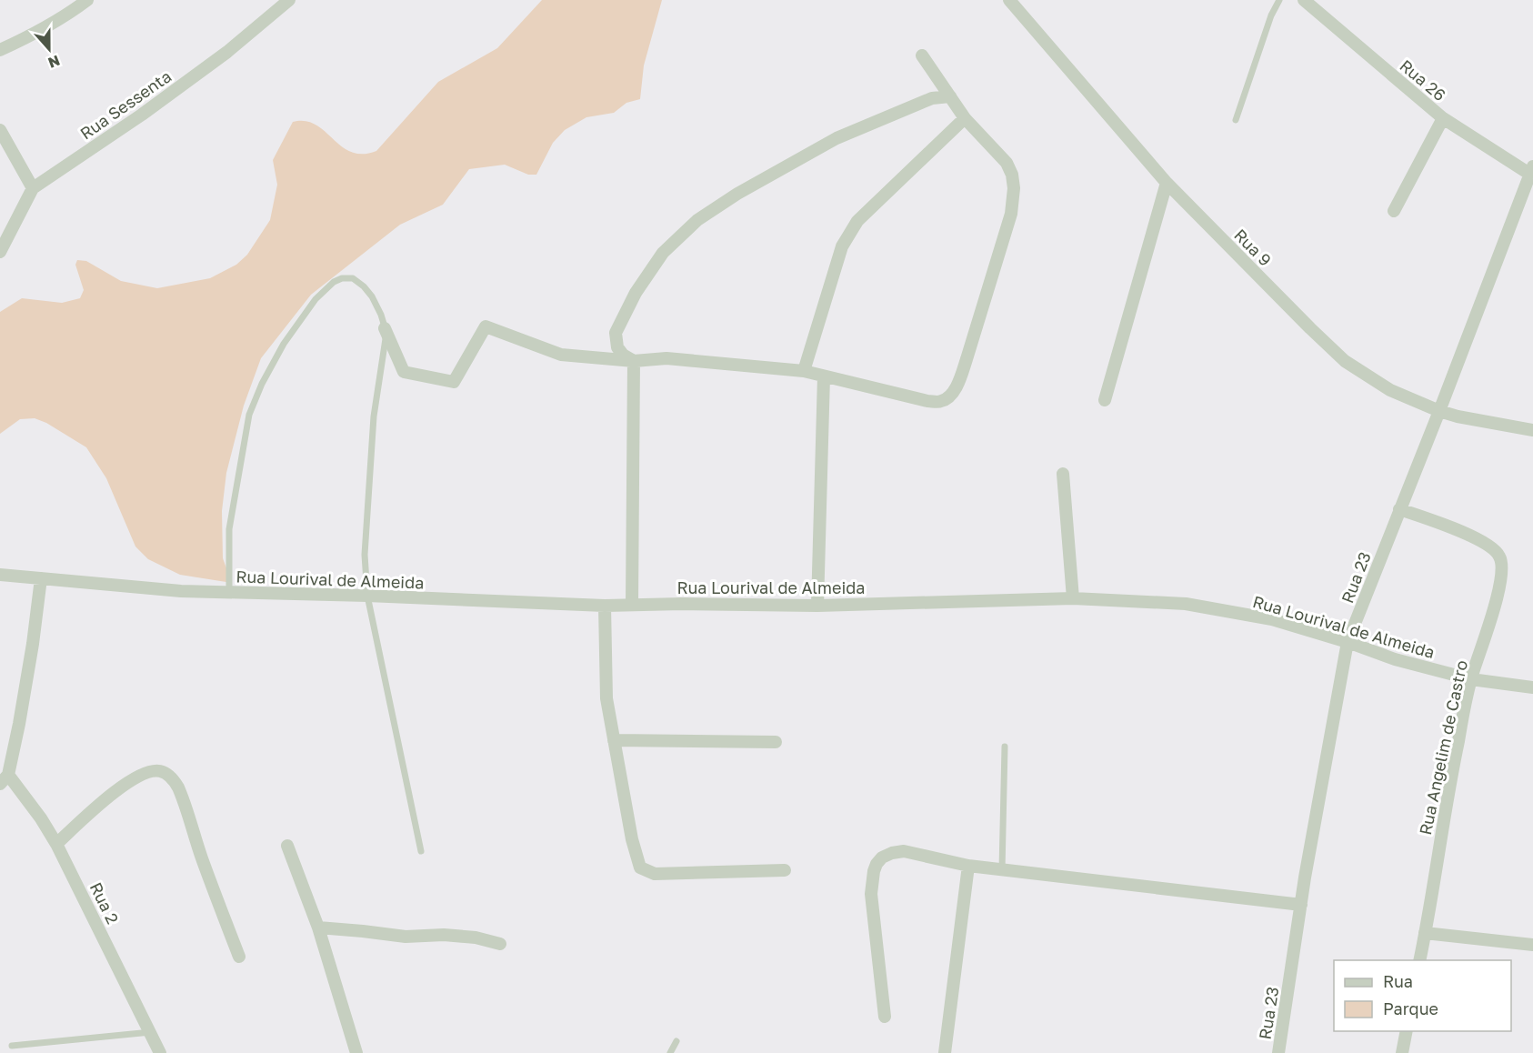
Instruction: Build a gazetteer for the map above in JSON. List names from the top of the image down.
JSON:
{
  "streets": {
    "street": [
      "Rua 26",
      "Rua Sessenta",
      "Rua 9",
      "Rua 23",
      "Rua Lourival de Almeida",
      "Rua Angelim de Castro",
      "Rua 2"
    ]
  },
  "crossings": [
    ["Rua 26", "Rua 23"],
    ["Rua 9", "Rua 23"],
    ["Rua 23", "Rua Lourival de Almeida"],
    ["Rua 23", "Rua Angelim de Castro"],
    ["Rua Lourival de Almeida", "Rua Angelim de Castro"]
  ],
  "legend": ["Rua", "Parque"],
  "north": "bottom"
}
